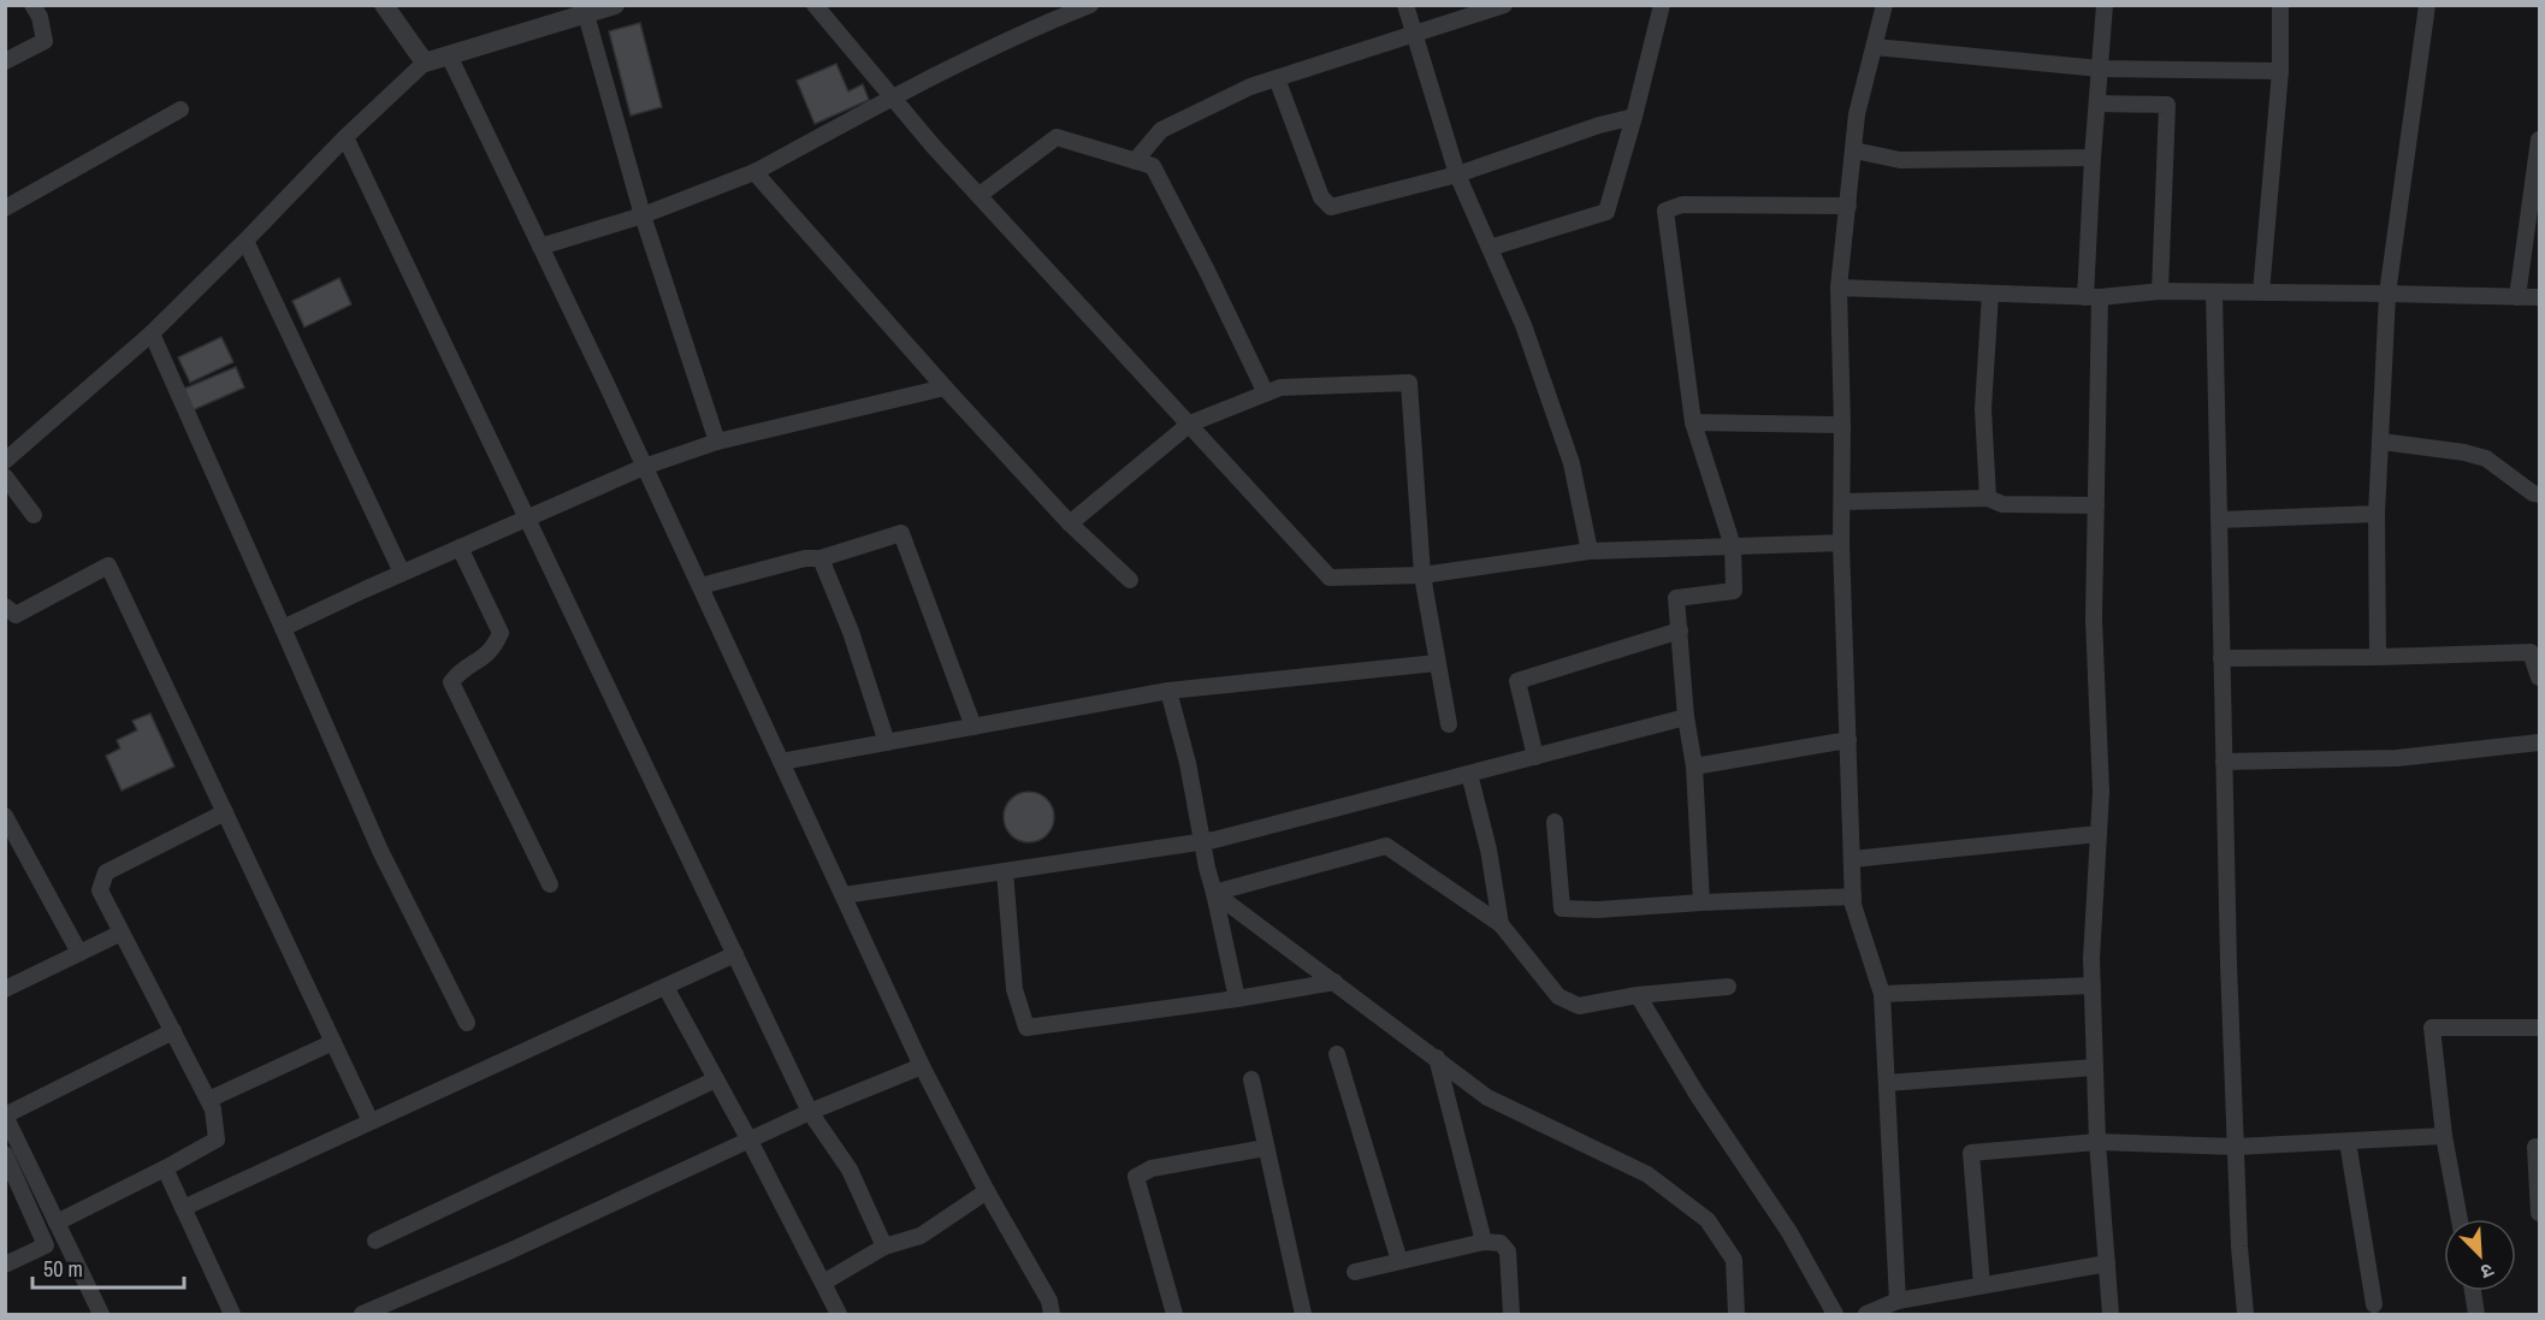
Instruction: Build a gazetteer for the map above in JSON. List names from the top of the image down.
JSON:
{
  "scale_bar": "50 m",
  "north": "bottom right"
}
